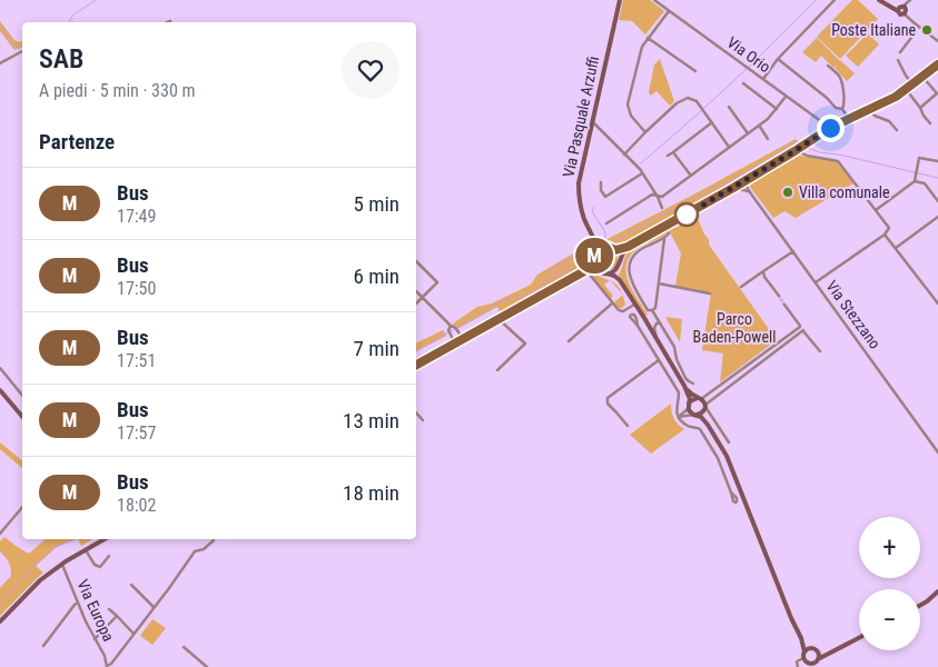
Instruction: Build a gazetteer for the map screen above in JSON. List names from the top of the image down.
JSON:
{
  "streets": {
    "street": [
      "Via Orio",
      "Via Pasquale Arzuffi",
      "Via Stezzano",
      "Via Europa"
    ]
  },
  "parks": ["Parco Baden-Powell"],
  "places": ["Poste Italiane", "Villa comunale"],
  "lines": ["bus line M"],
  "page": {
    "on_map": "M",
    "heading": [
      ["SAB", "A piedi · 5 min · 330 m"],
      "Partenze"
    ],
    "list": [
      {
        "mark": "M",
        "name": "Bus",
        "note": "17:49",
        "value": "5 min"
      },
      {
        "mark": "M",
        "name": "Bus",
        "note": "17:50",
        "value": "6 min"
      },
      {
        "mark": "M",
        "name": "Bus",
        "note": "17:51",
        "value": "7 min"
      },
      {
        "mark": "M",
        "name": "Bus",
        "note": "17:57",
        "value": "13 min"
      },
      {
        "mark": "M",
        "name": "Bus",
        "note": "18:02",
        "value": "18 min"
      }
    ],
    "map_buttons": ["+", "−"]
  }
}
